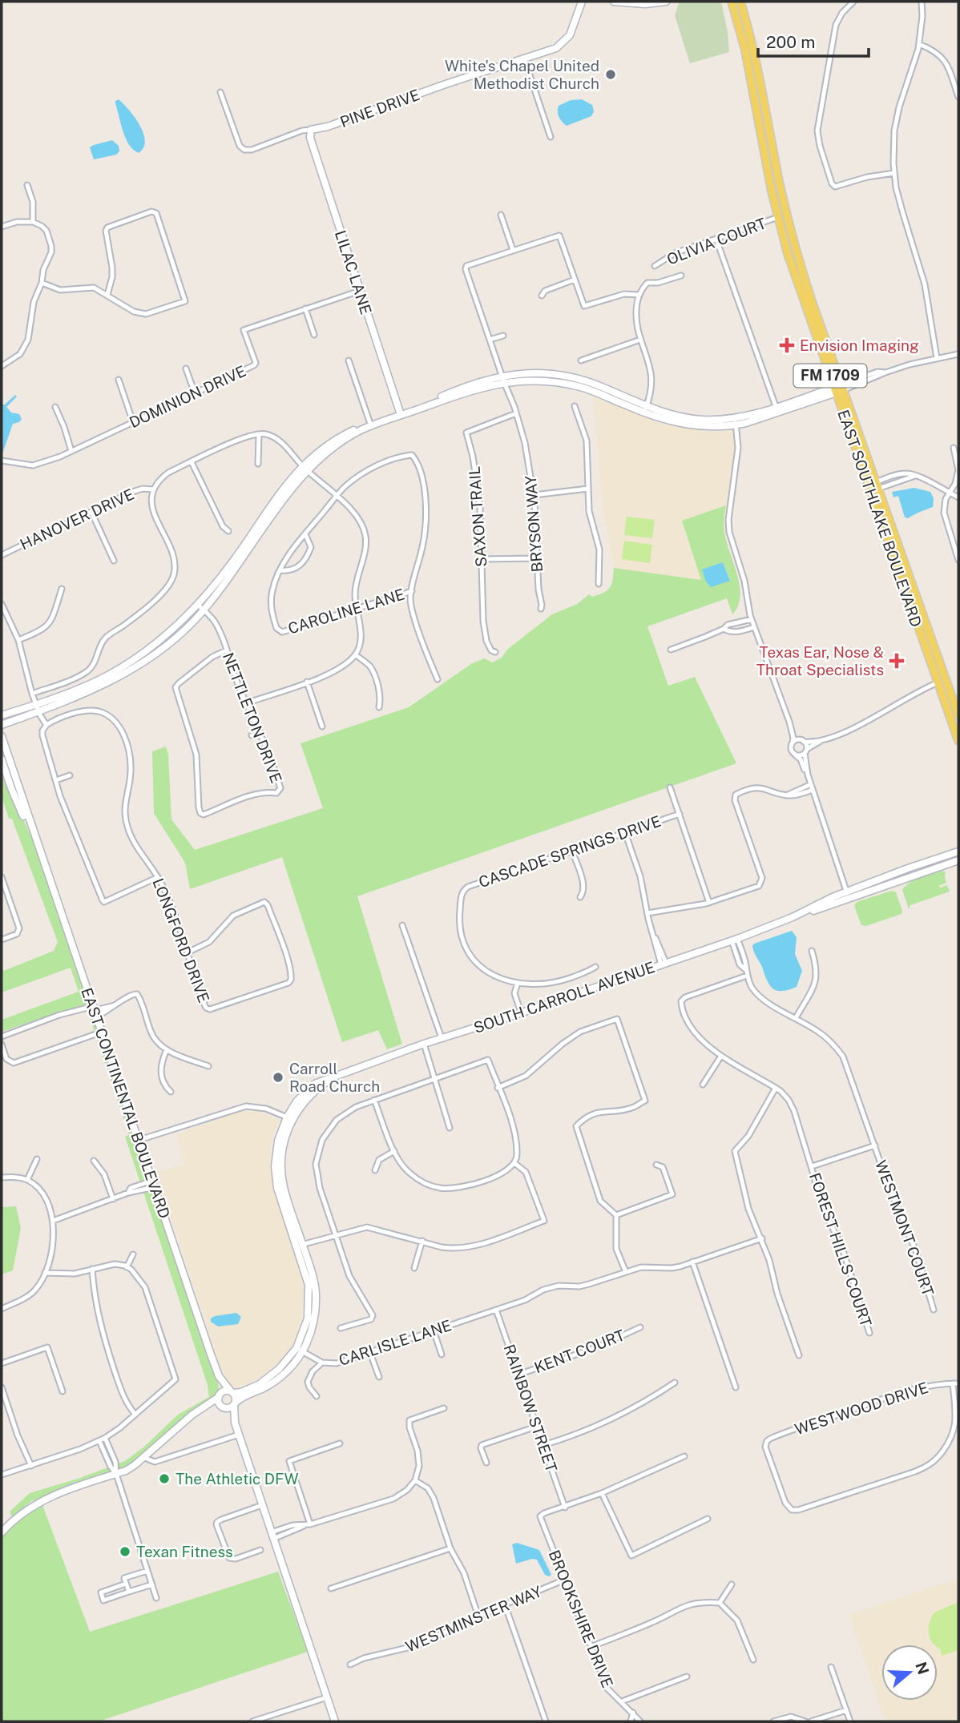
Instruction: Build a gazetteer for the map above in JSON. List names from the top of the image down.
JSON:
{
  "streets": {
    "main road": [
      "PINE DRIVE",
      "LILAC LANE",
      "FM 1709",
      "EAST SOUTHLAKE BOULEVARD",
      "SOUTH CARROLL AVENUE",
      "EAST CONTINENTAL BOULEVARD"
    ],
    "street": [
      "OLIVIA COURT",
      "DOMINION DRIVE",
      "SAXON TRAIL",
      "HANOVER DRIVE",
      "BRYSON WAY",
      "CAROLINE LANE",
      "NETTLETON DRIVE",
      "CASCADE SPRINGS DRIVE",
      "LONGFORD DRIVE",
      "WESTMONT COURT",
      "FOREST HILLS COURT",
      "CARLISLE LANE",
      "KENT COURT",
      "RAINBOW STREET",
      "WESTWOOD DRIVE",
      "WESTMINSTER WAY",
      "BROOKSHIRE DRIVE"
    ]
  },
  "crossings": [
    ["PINE DRIVE", "LILAC LANE"],
    ["OLIVIA COURT", "EAST SOUTHLAKE BOULEVARD"],
    ["LILAC LANE", "DOMINION DRIVE"],
    ["SAXON TRAIL", "BRYSON WAY"],
    ["SOUTH CARROLL AVENUE", "EAST CONTINENTAL BOULEVARD"],
    ["SOUTH CARROLL AVENUE", "CARLISLE LANE"],
    ["CARLISLE LANE", "RAINBOW STREET"],
    ["KENT COURT", "RAINBOW STREET"],
    ["RAINBOW STREET", "BROOKSHIRE DRIVE"],
    ["WESTMINSTER WAY", "BROOKSHIRE DRIVE"]
  ],
  "places": {
    "other": [
      "White's Chapel United Methodist Church",
      "Carroll Road Church",
      "The Athletic DFW",
      "Texan Fitness"
    ],
    "health": ["Envision Imaging", "Texas Ear, Nose & Throat Specialists"]
  },
  "scale_bar": "200 m",
  "north": "right"
}
